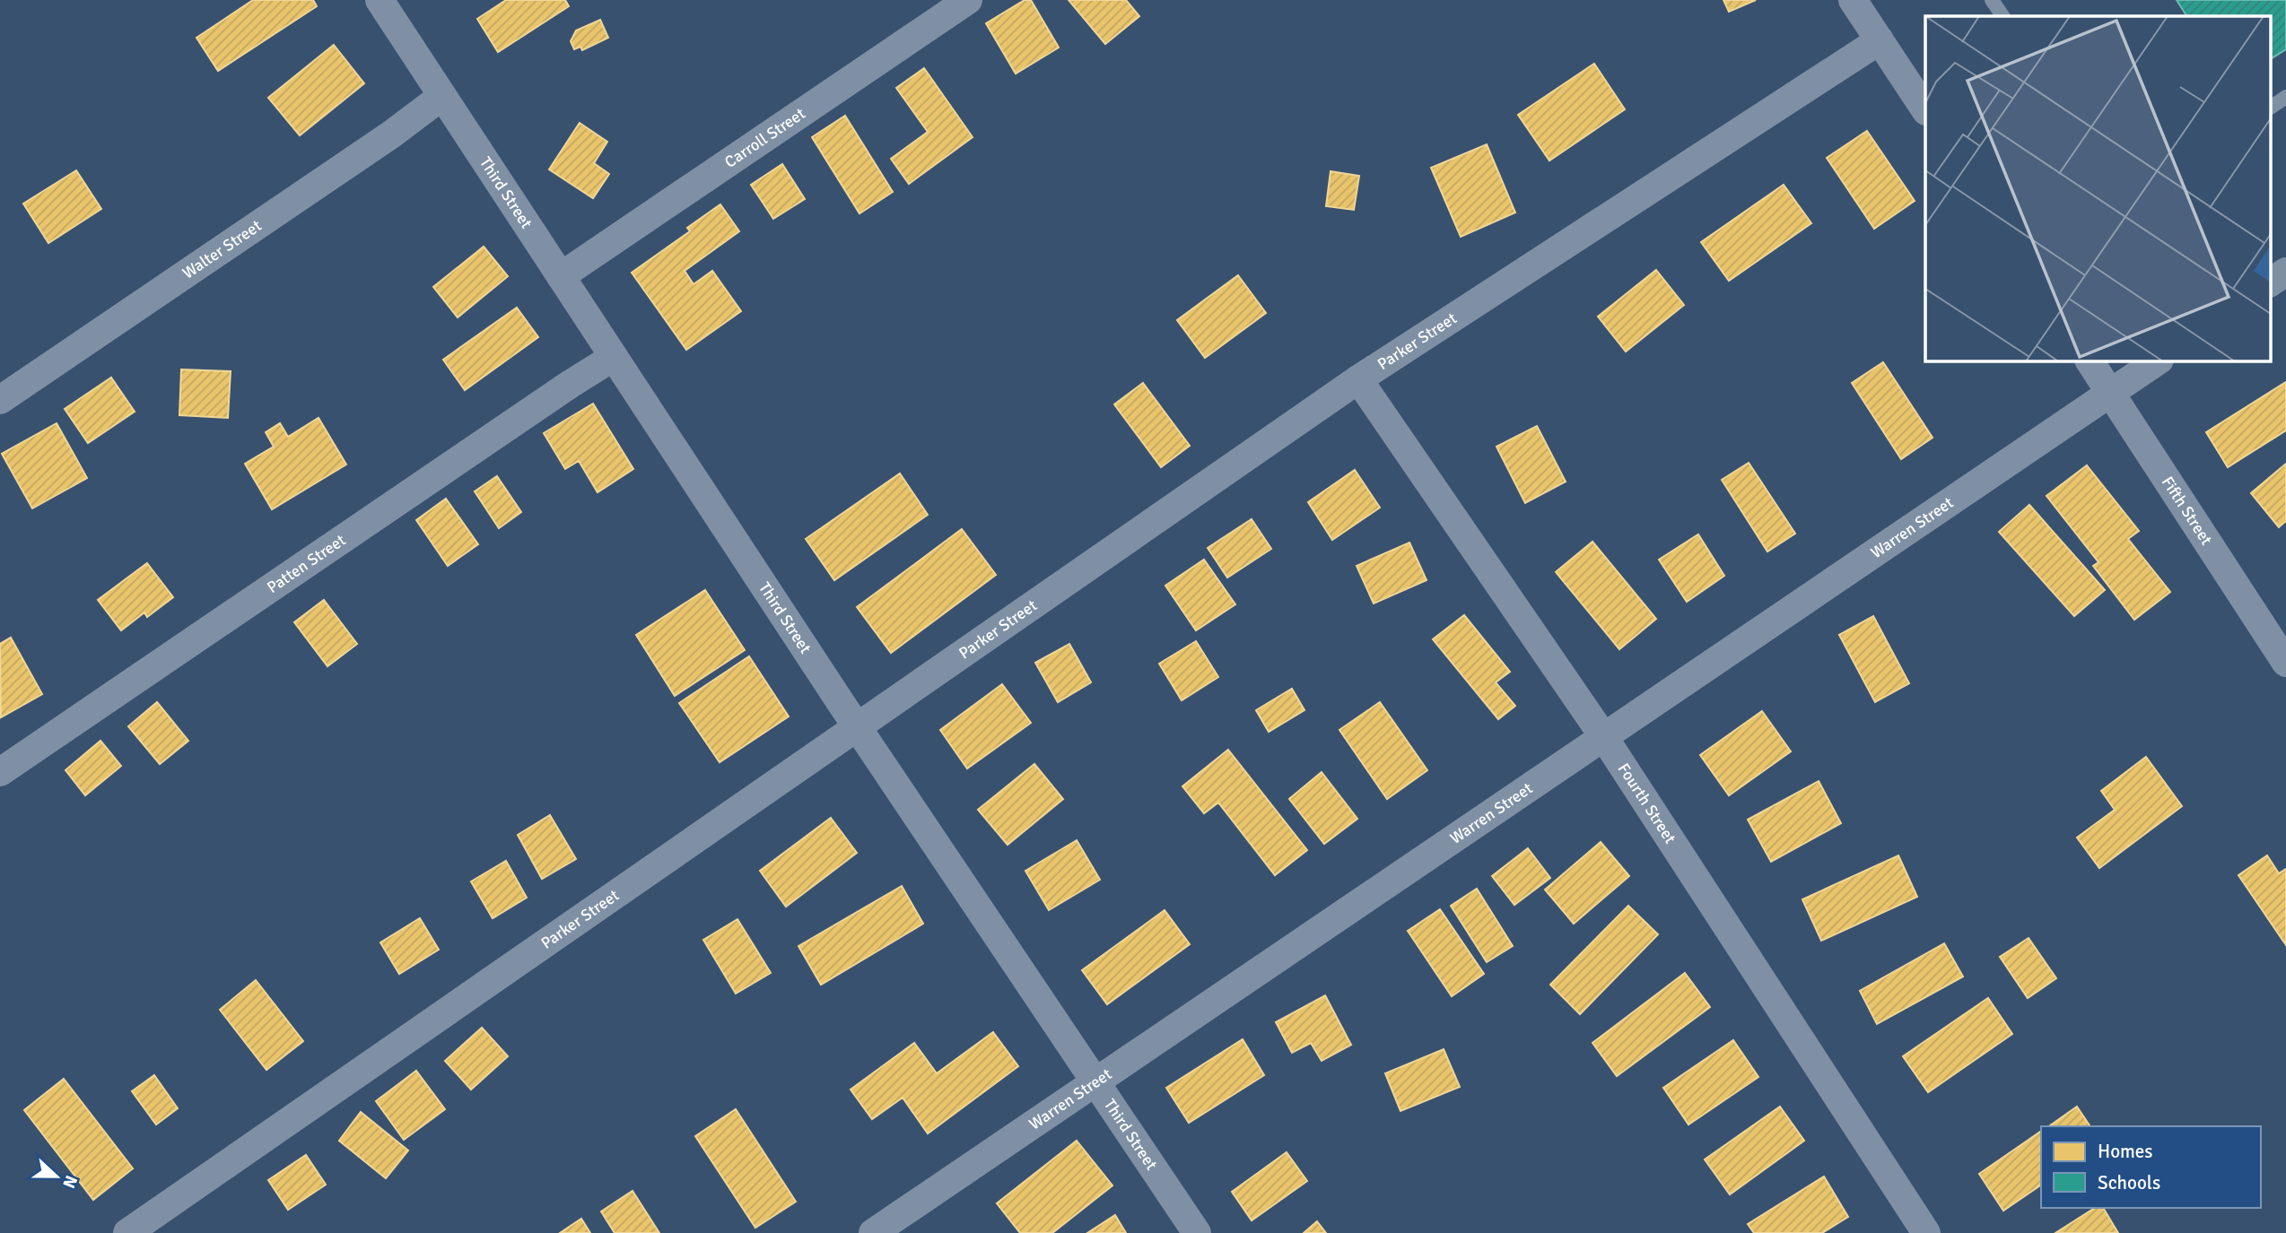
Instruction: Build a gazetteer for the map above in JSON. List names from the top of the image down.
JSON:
{
  "streets": {
    "street": [
      "Carroll Street",
      "Third Street",
      "Walter Street",
      "Parker Street",
      "Fifth Street",
      "Warren Street",
      "Patten Street",
      "Fourth Street"
    ]
  },
  "crossings": [
    ["Carroll Street", "Third Street"],
    ["Third Street", "Walter Street"],
    ["Third Street", "Parker Street"],
    ["Third Street", "Warren Street"],
    ["Third Street", "Patten Street"],
    ["Parker Street", "Fourth Street"],
    ["Fifth Street", "Warren Street"],
    ["Warren Street", "Fourth Street"]
  ],
  "legend": ["Homes", "Schools"],
  "north": "right"
}
